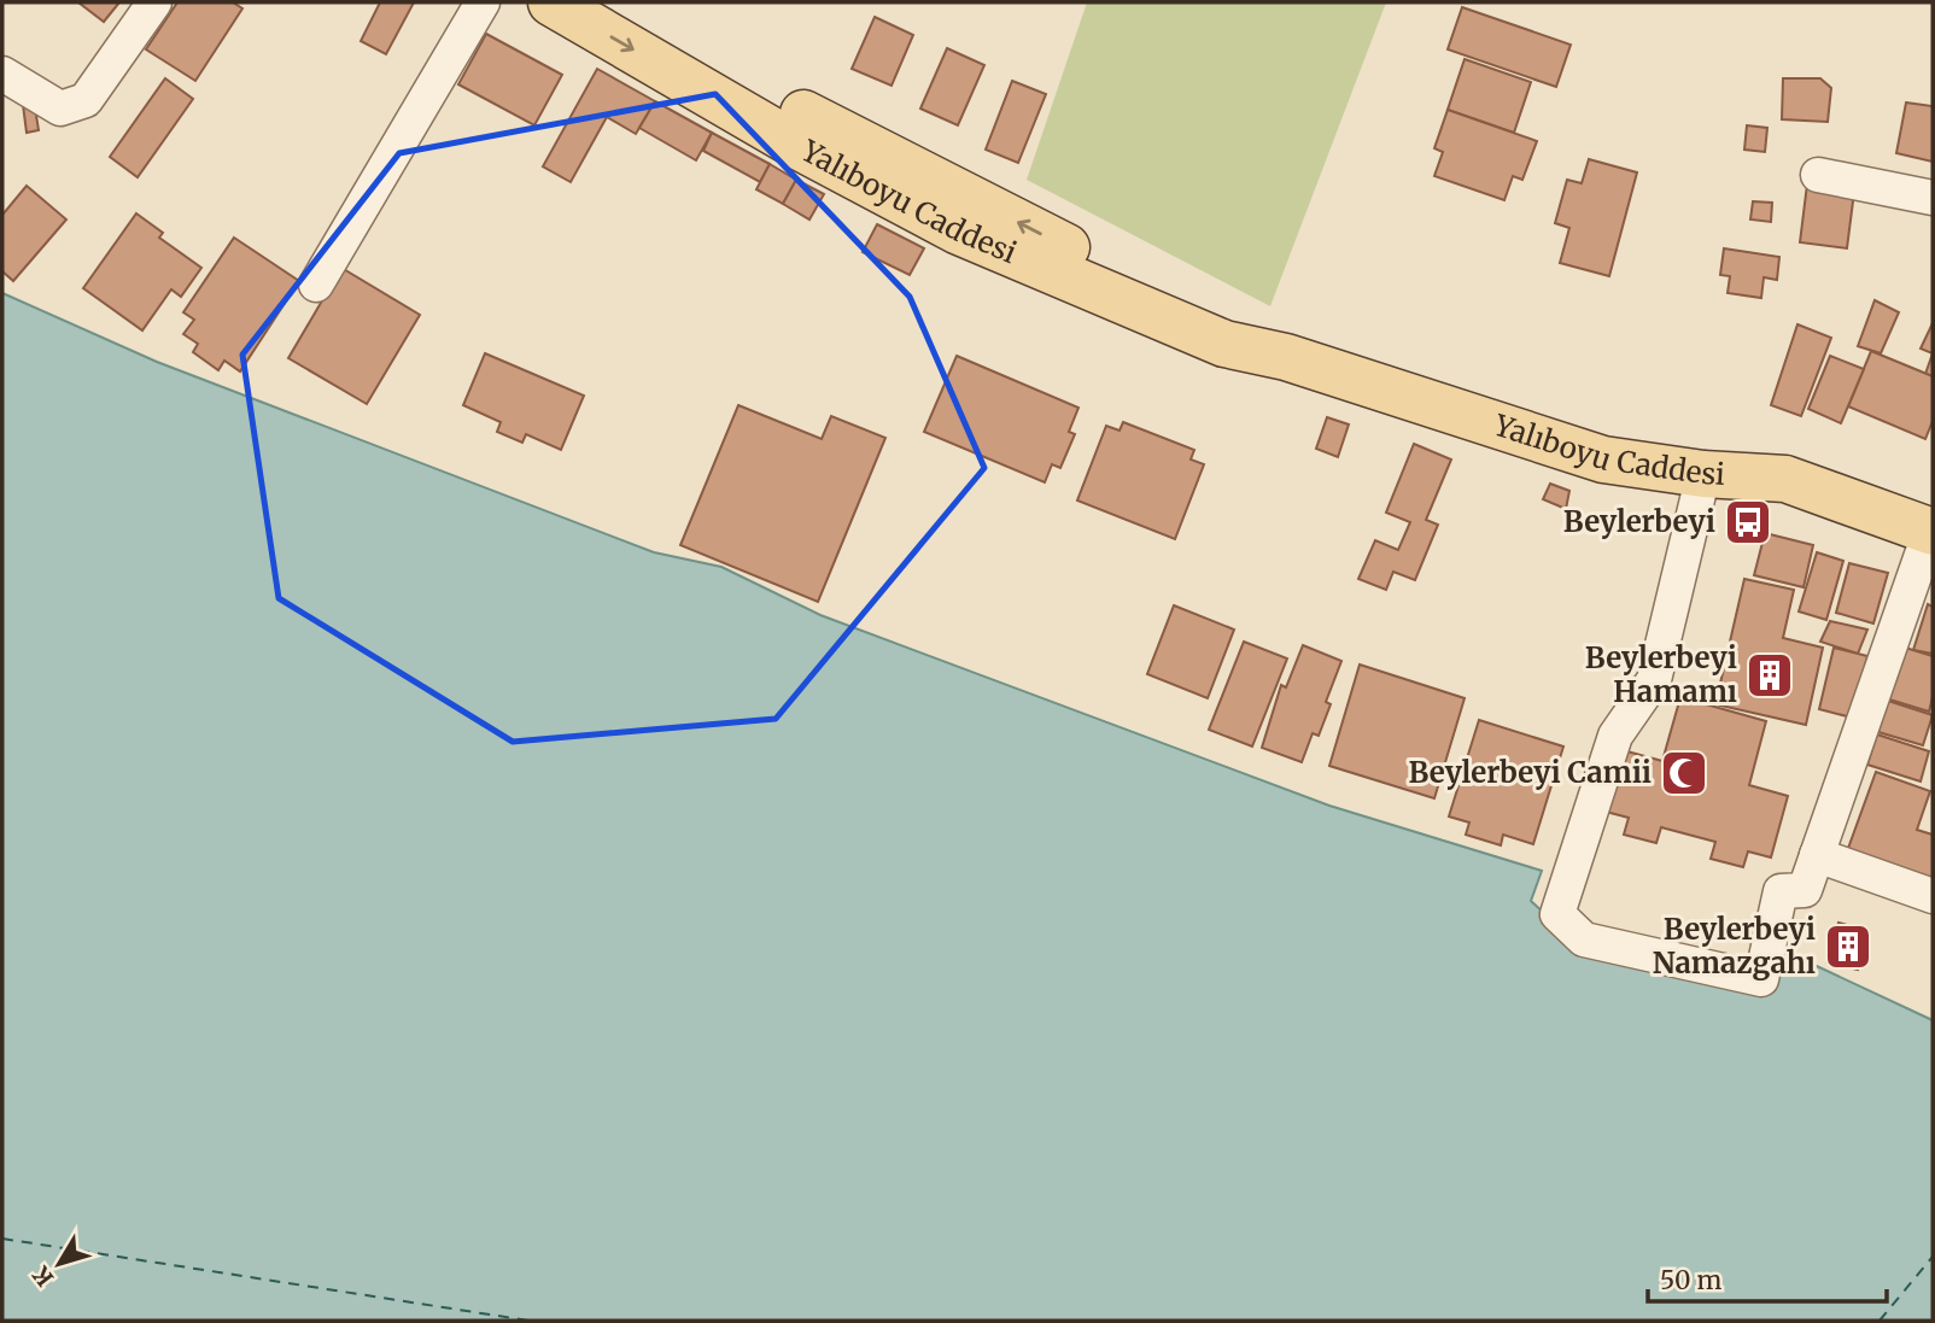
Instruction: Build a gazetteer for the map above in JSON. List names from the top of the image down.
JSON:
{
  "streets": {
    "main road": ["Yalıboyu Caddesi"]
  },
  "places": {
    "bus stop": ["Beylerbeyi"],
    "building": ["Beylerbeyi Hamamı", "Beylerbeyi Namazgahı"],
    "mosque": ["Beylerbeyi Camii"]
  },
  "scale_bar": "50 m",
  "north": "bottom left"
}
